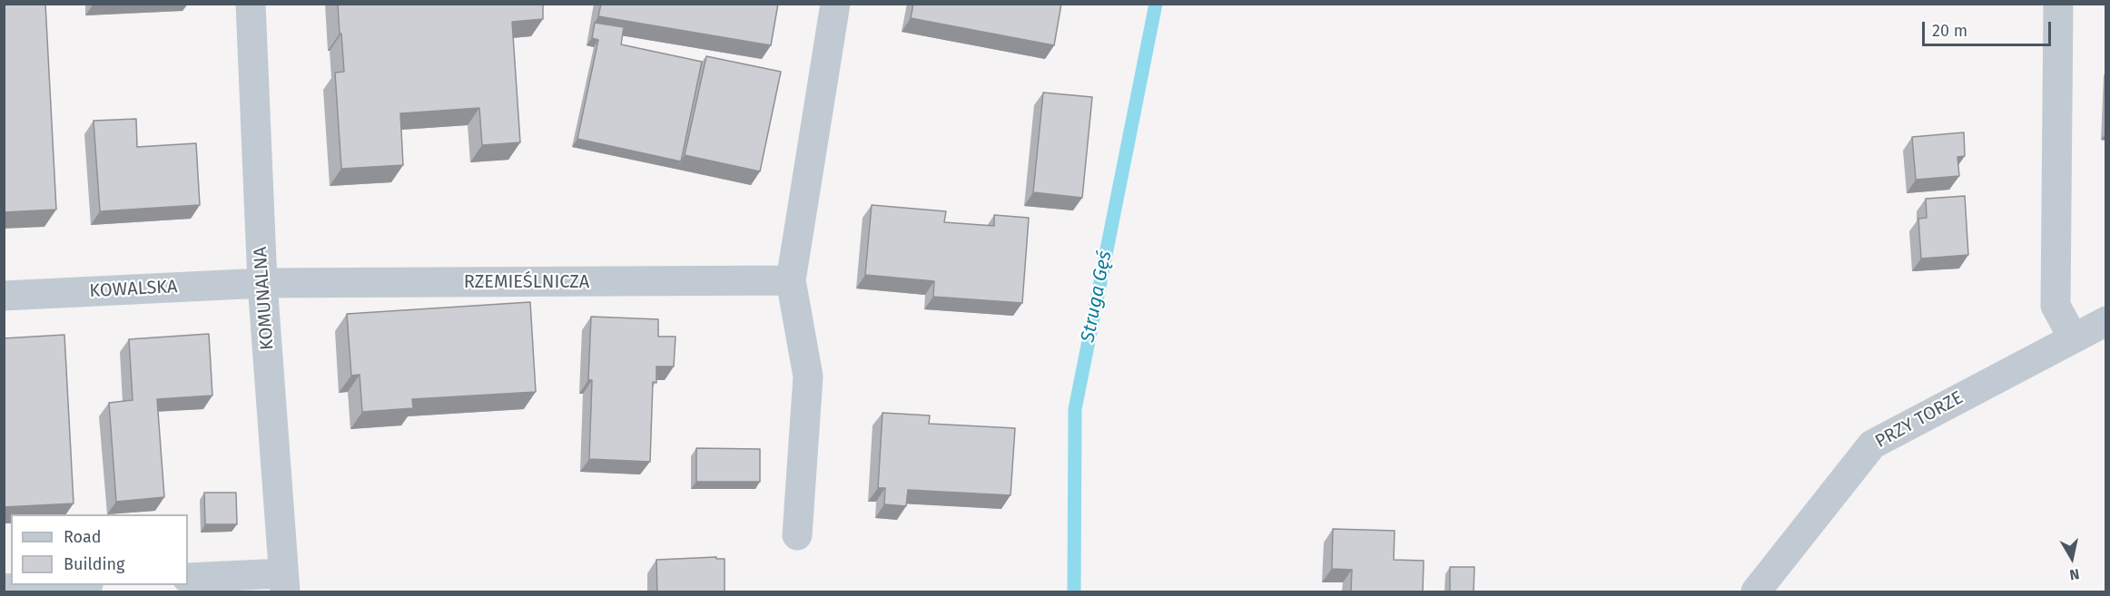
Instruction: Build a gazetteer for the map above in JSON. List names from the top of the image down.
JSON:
{
  "streets": {
    "street": [
      "RZEMIEŚLNICZA",
      "KOWALSKA",
      "KOMUNALNA",
      "PRZY TORZE"
    ]
  },
  "crossings": [
    ["RZEMIEŚLNICZA", "KOWALSKA"],
    ["RZEMIEŚLNICZA", "KOMUNALNA"],
    ["KOWALSKA", "KOMUNALNA"]
  ],
  "water": ["Struga Gęś"],
  "legend": ["Road", "Building"],
  "scale_bar": "20 m",
  "north": "bottom"
}
